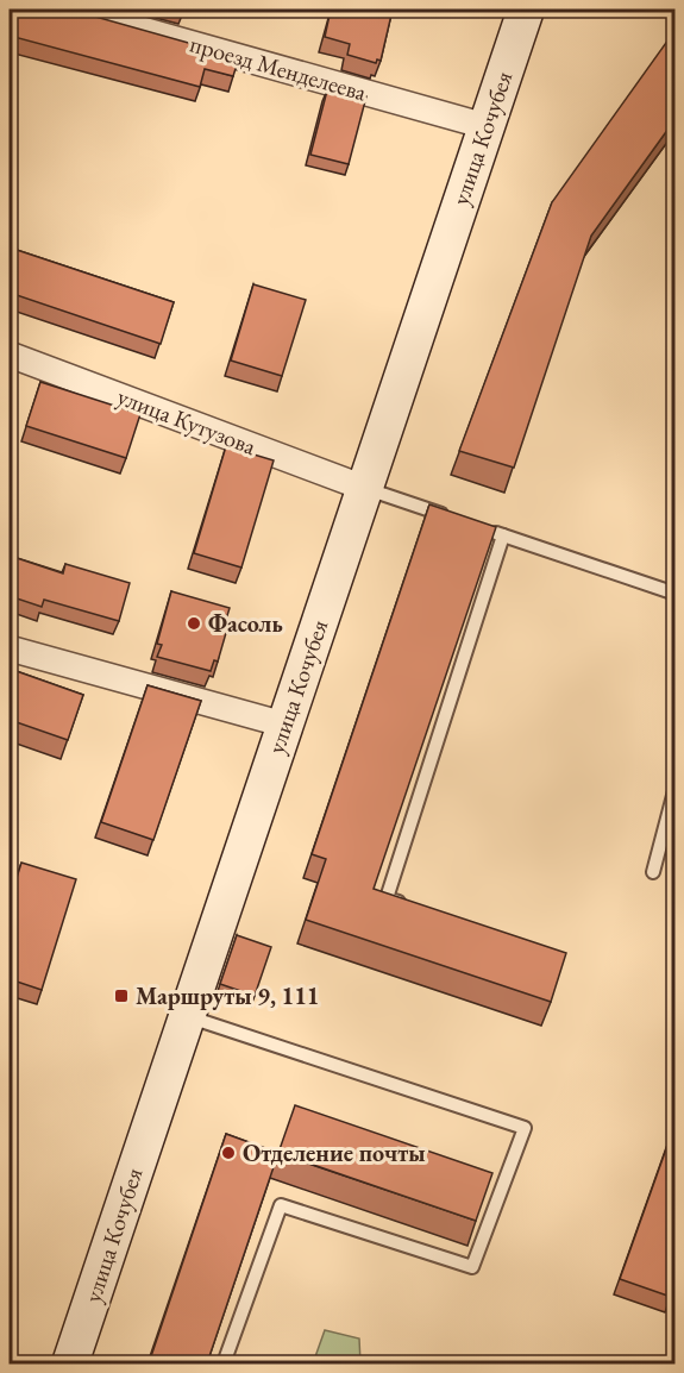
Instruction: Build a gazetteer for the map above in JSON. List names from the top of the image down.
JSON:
{
  "streets": {
    "main road": ["улица Кочубея"],
    "street": ["проезд Менделеева", "улица Кутузова"]
  },
  "crossings": [
    ["проезд Менделеева", "улица Кочубея"],
    ["улица Кочубея", "улица Кутузова"]
  ],
  "places": {
    "other": ["Фасоль", "Отделение почты"],
    "transit": ["Маршруты 9, 111"]
  }
}
